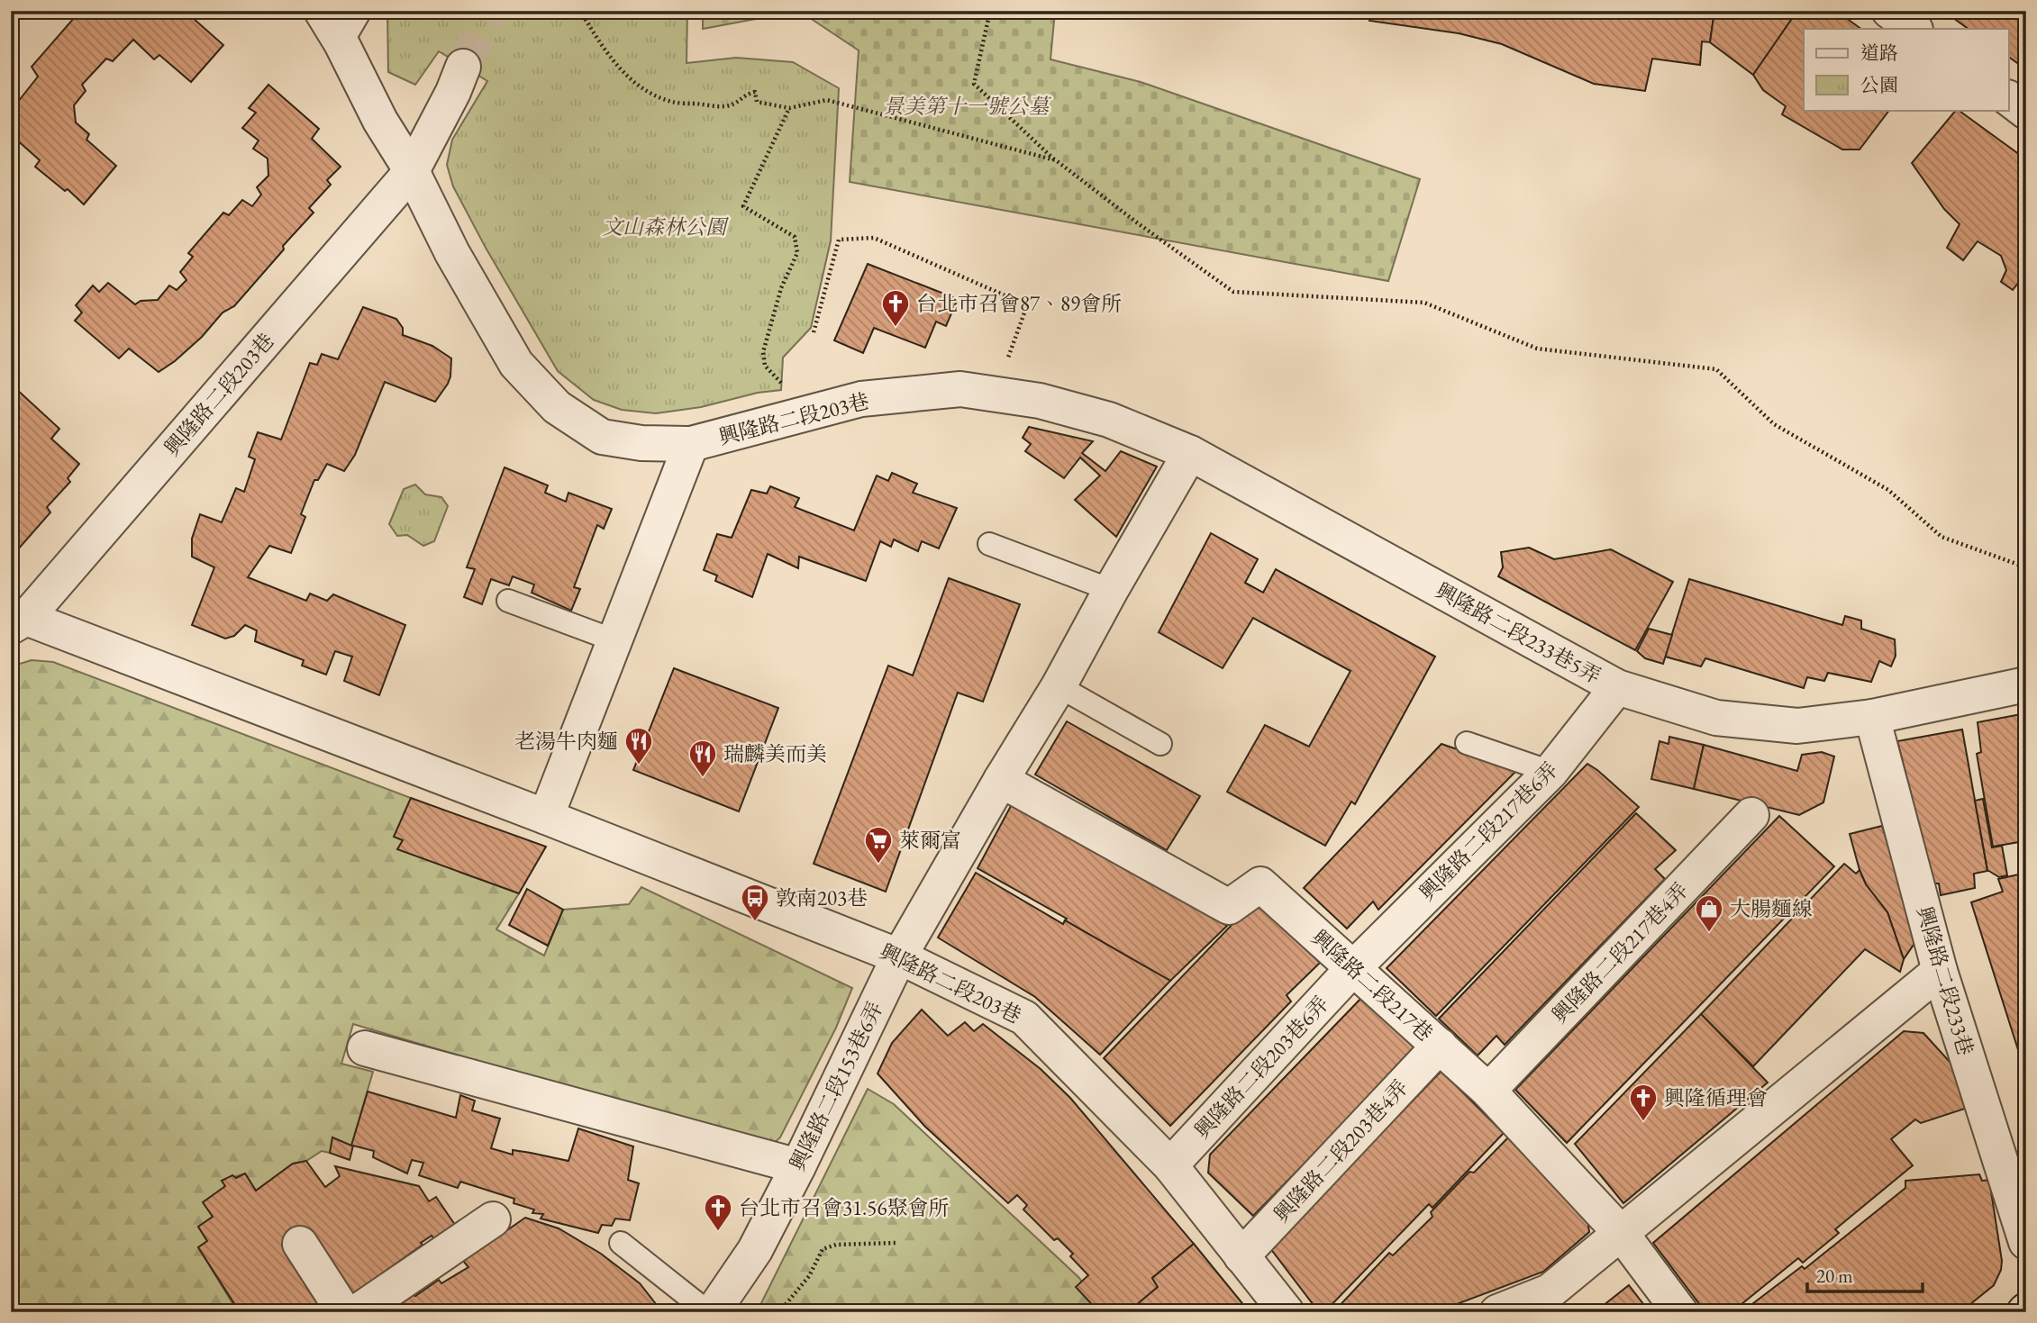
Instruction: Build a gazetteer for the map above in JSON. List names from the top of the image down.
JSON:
{
  "streets": {
    "street": [
      "興隆路二段203巷",
      "興隆路二段233巷5弄",
      "興隆路二段217巷6弄",
      "興隆路二段217巷4弄",
      "興隆路二段233巷",
      "興隆路二段217巷",
      "興隆路二段203巷6弄",
      "興隆路二段153巷6弄",
      "興隆路二段203巷4弄"
    ]
  },
  "crossings": [
    ["興隆路二段203巷", "興隆路二段233巷5弄"],
    ["興隆路二段203巷", "興隆路二段203巷6弄"],
    ["興隆路二段203巷", "興隆路二段153巷6弄"],
    ["興隆路二段203巷", "興隆路二段203巷4弄"],
    ["興隆路二段233巷5弄", "興隆路二段217巷6弄"],
    ["興隆路二段233巷5弄", "興隆路二段233巷"],
    ["興隆路二段233巷5弄", "興隆路二段153巷6弄"],
    ["興隆路二段217巷6弄", "興隆路二段217巷"],
    ["興隆路二段217巷6弄", "興隆路二段203巷6弄"],
    ["興隆路二段217巷4弄", "興隆路二段217巷"],
    ["興隆路二段217巷", "興隆路二段203巷6弄"],
    ["興隆路二段217巷", "興隆路二段153巷6弄"],
    ["興隆路二段217巷", "興隆路二段203巷4弄"]
  ],
  "parks": ["景美第十一號公墓", "文山森林公園"],
  "places": {
    "church": ["台北市召會87、89會所", "興隆循理會", "台北市召會31.56聚會所"],
    "restaurant": ["老湯牛肉麵", "瑞麟美而美"],
    "supermarket": ["萊爾富"],
    "bus stop": ["敦南203巷"],
    "shop": ["大腸麵線"]
  },
  "legend": ["道路", "公園"],
  "scale_bar": "20 m"
}
